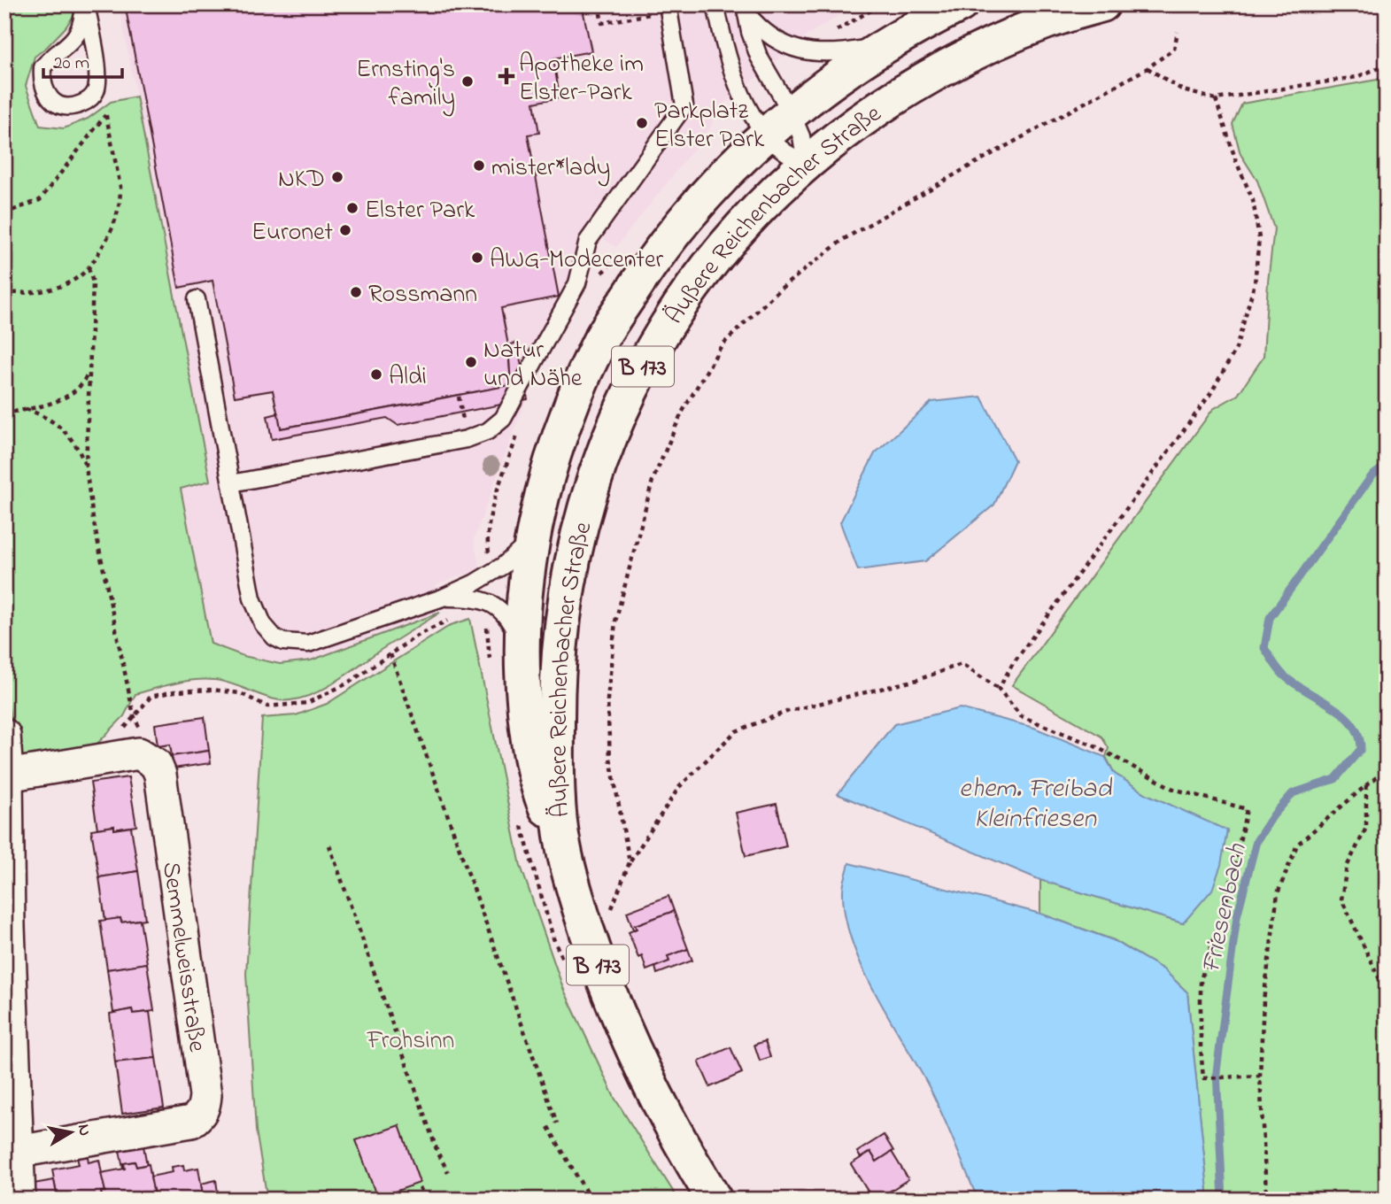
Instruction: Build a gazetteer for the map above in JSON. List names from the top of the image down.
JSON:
{
  "streets": {
    "main road": ["Äußere Reichenbacher Straße", "B 173"],
    "street": ["Semmelweisstraße"]
  },
  "crossings": [
    ["Äußere Reichenbacher Straße", "B 173"]
  ],
  "water": ["ehem. Freibad Kleinfriesen", "Friesenbach"],
  "parks": ["Frohsinn"],
  "places": {
    "health": ["Apotheke im Elster-Park"],
    "other": [
      "Ernsting's family",
      "Parkplatz Elster Park",
      "mister*lady",
      "NKD",
      "Elster Park",
      "Euronet",
      "AWG-Modecenter",
      "Rossmann",
      "Natur und Nähe",
      "Aldi"
    ]
  },
  "scale_bar": "20 m",
  "north": "right"
}
